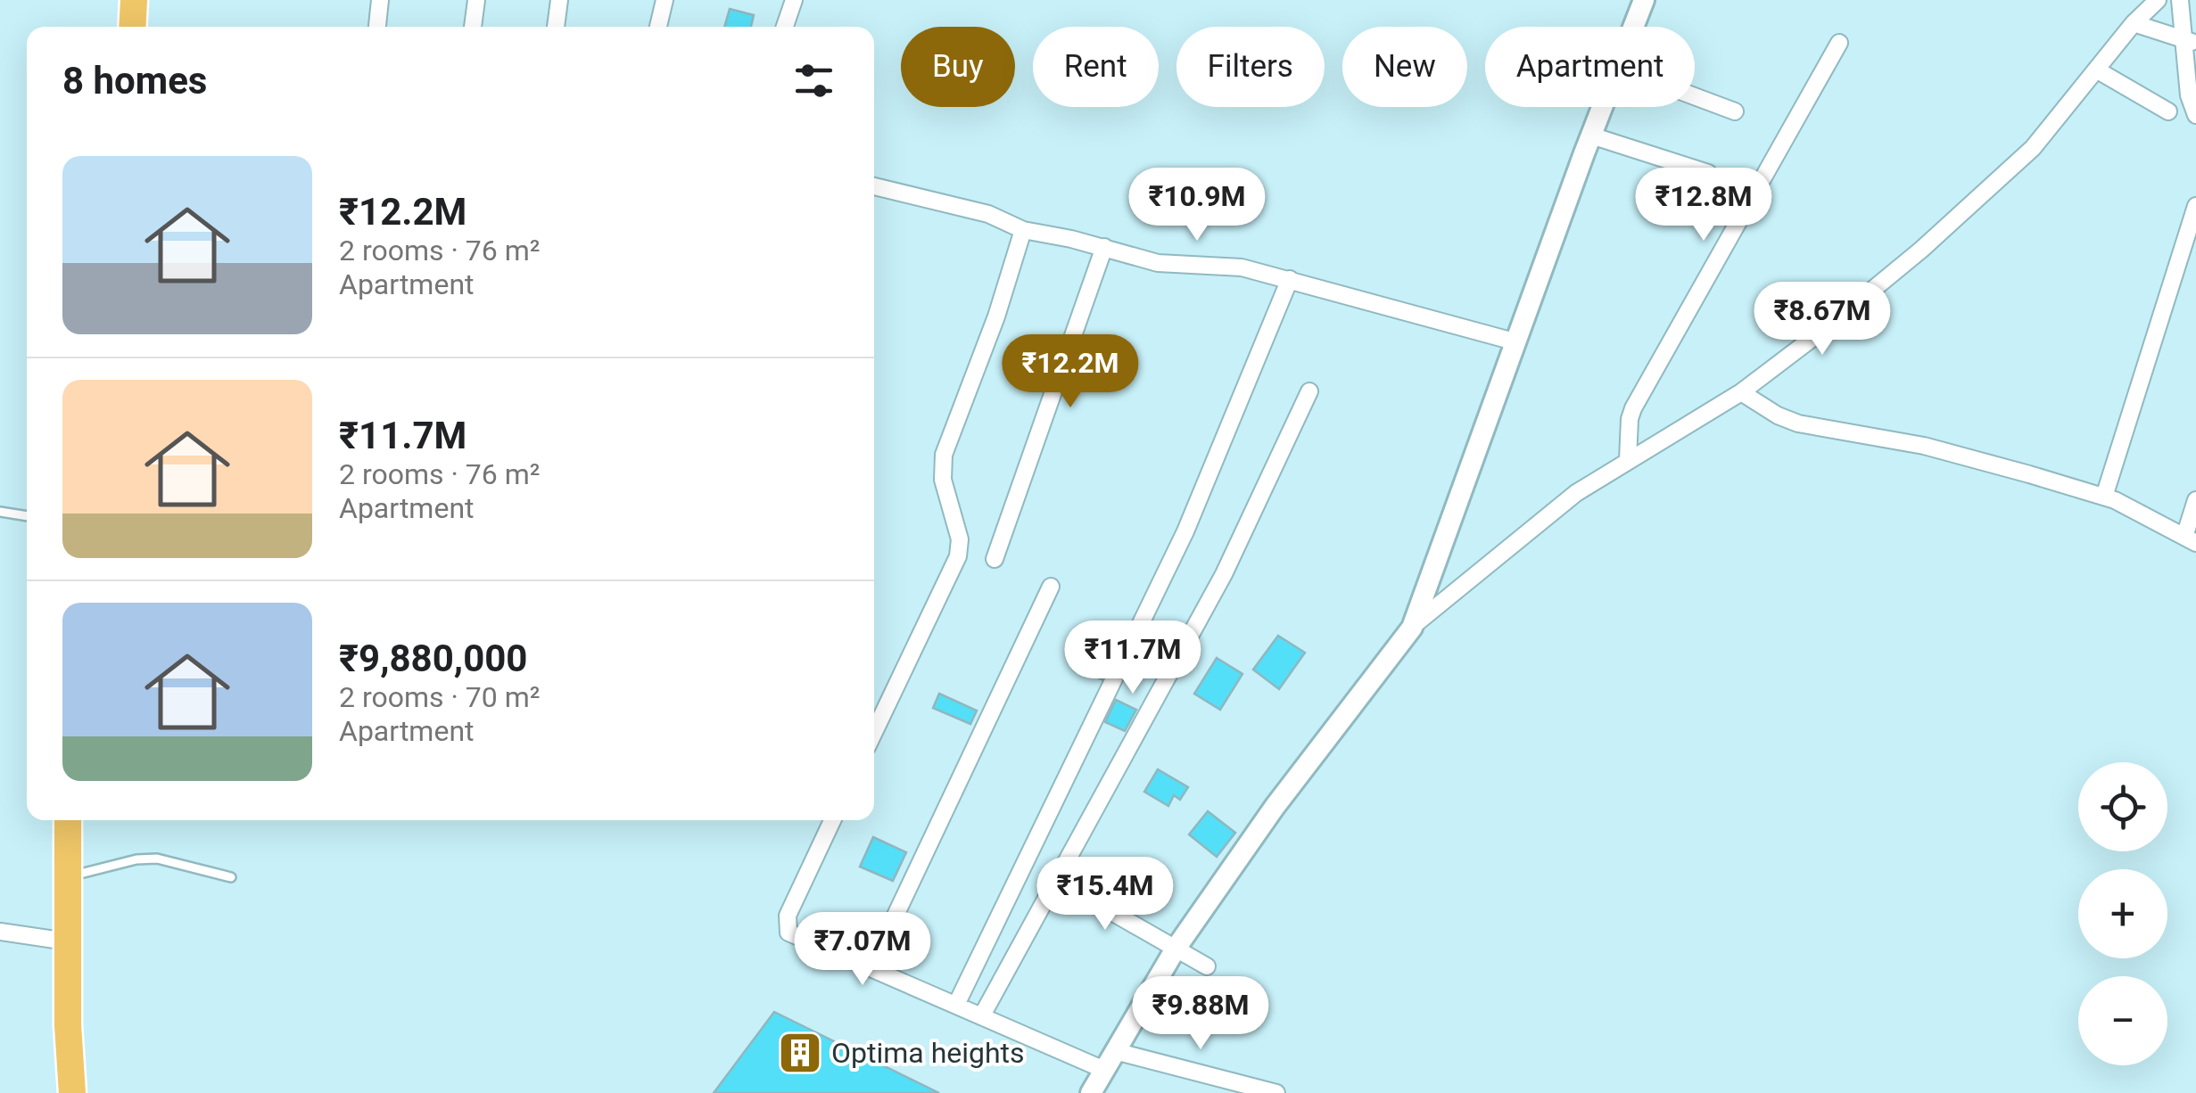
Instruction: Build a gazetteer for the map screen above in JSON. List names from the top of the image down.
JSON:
{
  "places": {
    "building": ["Optima heights"]
  },
  "page": {
    "chip": [
      "Buy",
      "Rent",
      "Filters",
      "New",
      "Apartment"
    ],
    "heading": "8 homes",
    "list": [
      {
        "name": "₹12.2M",
        "note": "2 rooms · 76 m² · Apartment"
      },
      {
        "name": "₹11.7M",
        "note": "2 rooms · 76 m² · Apartment"
      },
      {
        "name": "₹9,880,000",
        "note": "2 rooms · 70 m² · Apartment"
      }
    ],
    "price": [
      "₹10.9M",
      "₹12.8M",
      "₹8.67M",
      "₹12.2M",
      "₹11.7M",
      "₹15.4M",
      "₹7.07M",
      "₹9.88M"
    ],
    "map_buttons": ["+", "−"]
  }
}
